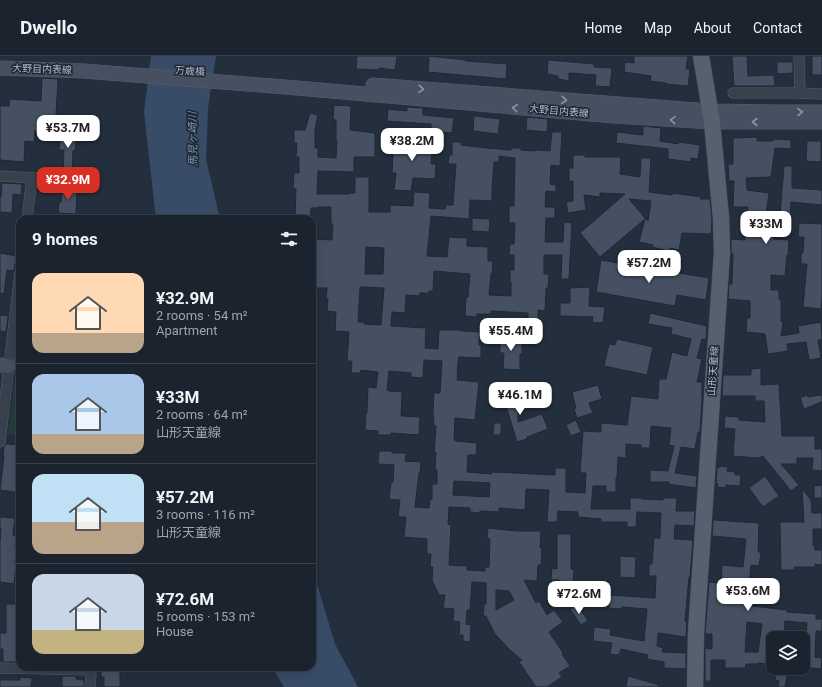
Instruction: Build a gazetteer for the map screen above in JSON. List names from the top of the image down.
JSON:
{
  "streets": {
    "main road": ["大野目内表線", "万歳橋", "山形天童線"]
  },
  "crossings": [
    ["大野目内表線", "万歳橋"],
    ["大野目内表線", "山形天童線"]
  ],
  "water": ["馬見ヶ崎川"],
  "page": {
    "header": "Dwello",
    "nav": [
      "Home",
      "Map",
      "About",
      "Contact"
    ],
    "price": [
      "¥53.7M",
      "¥38.2M",
      "¥32.9M",
      "¥33M",
      "¥57.2M",
      "¥55.4M",
      "¥46.1M",
      "¥53.6M",
      "¥72.6M"
    ],
    "heading": "9 homes",
    "list": [
      {
        "name": "¥32.9M",
        "note": "2 rooms · 54 m² · Apartment"
      },
      {
        "name": "¥33M",
        "note": "2 rooms · 64 m² · 山形天童線"
      },
      {
        "name": "¥57.2M",
        "note": "3 rooms · 116 m² · 山形天童線"
      },
      {
        "name": "¥72.6M",
        "note": "5 rooms · 153 m² · House"
      }
    ]
  }
}
